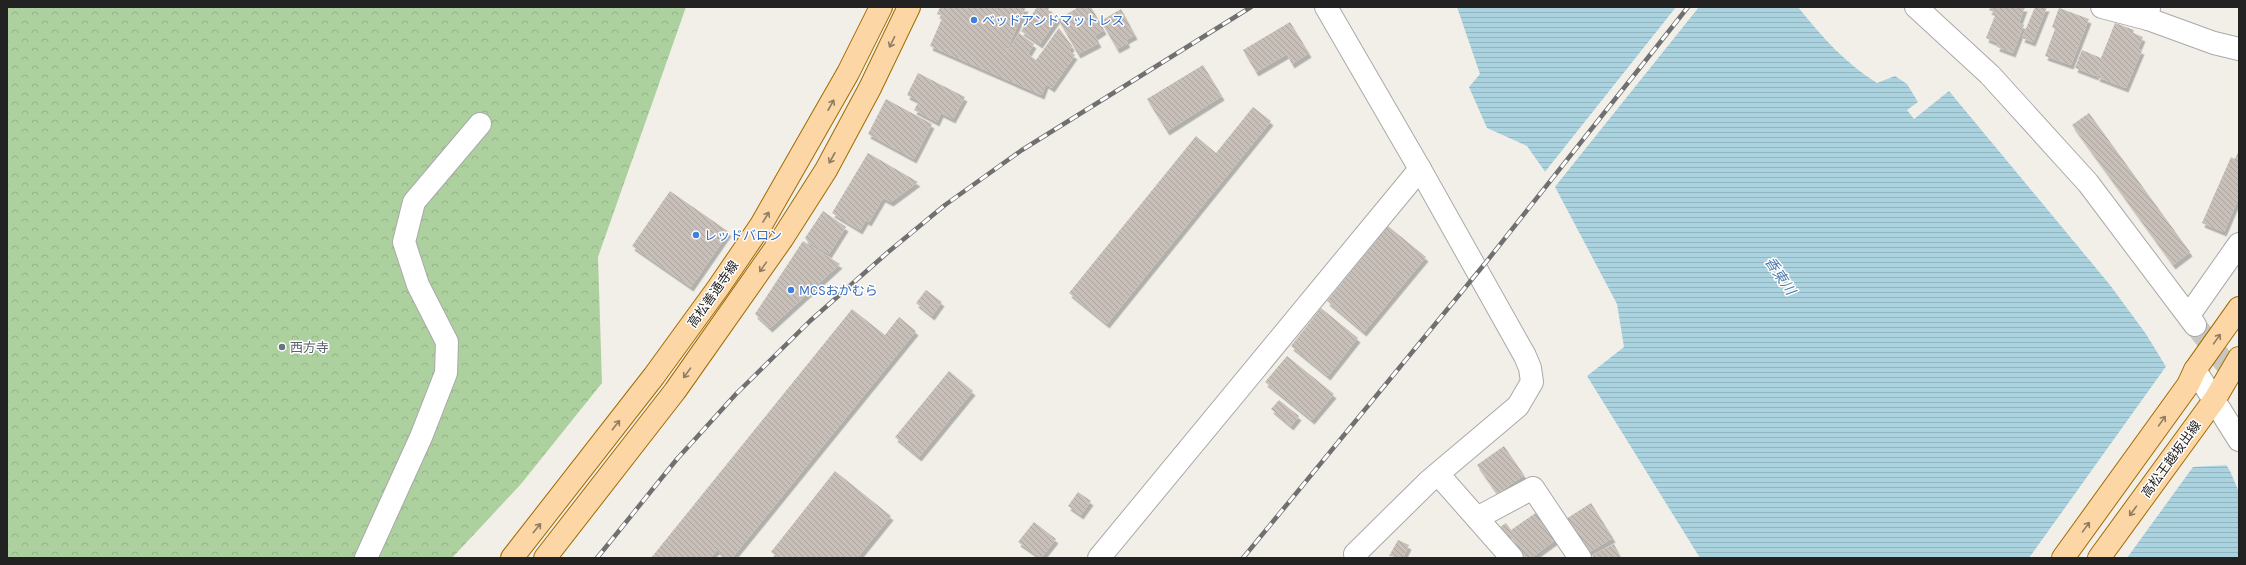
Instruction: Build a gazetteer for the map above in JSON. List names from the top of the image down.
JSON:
{
  "streets": {
    "main road": ["高松善通寺線", "高松王越坂出線"]
  },
  "water": ["香東川"],
  "places": [
    "ベッドアンドマットレス",
    "レッドバロン",
    "MCSおかむら",
    "西方寺"
  ]
}
